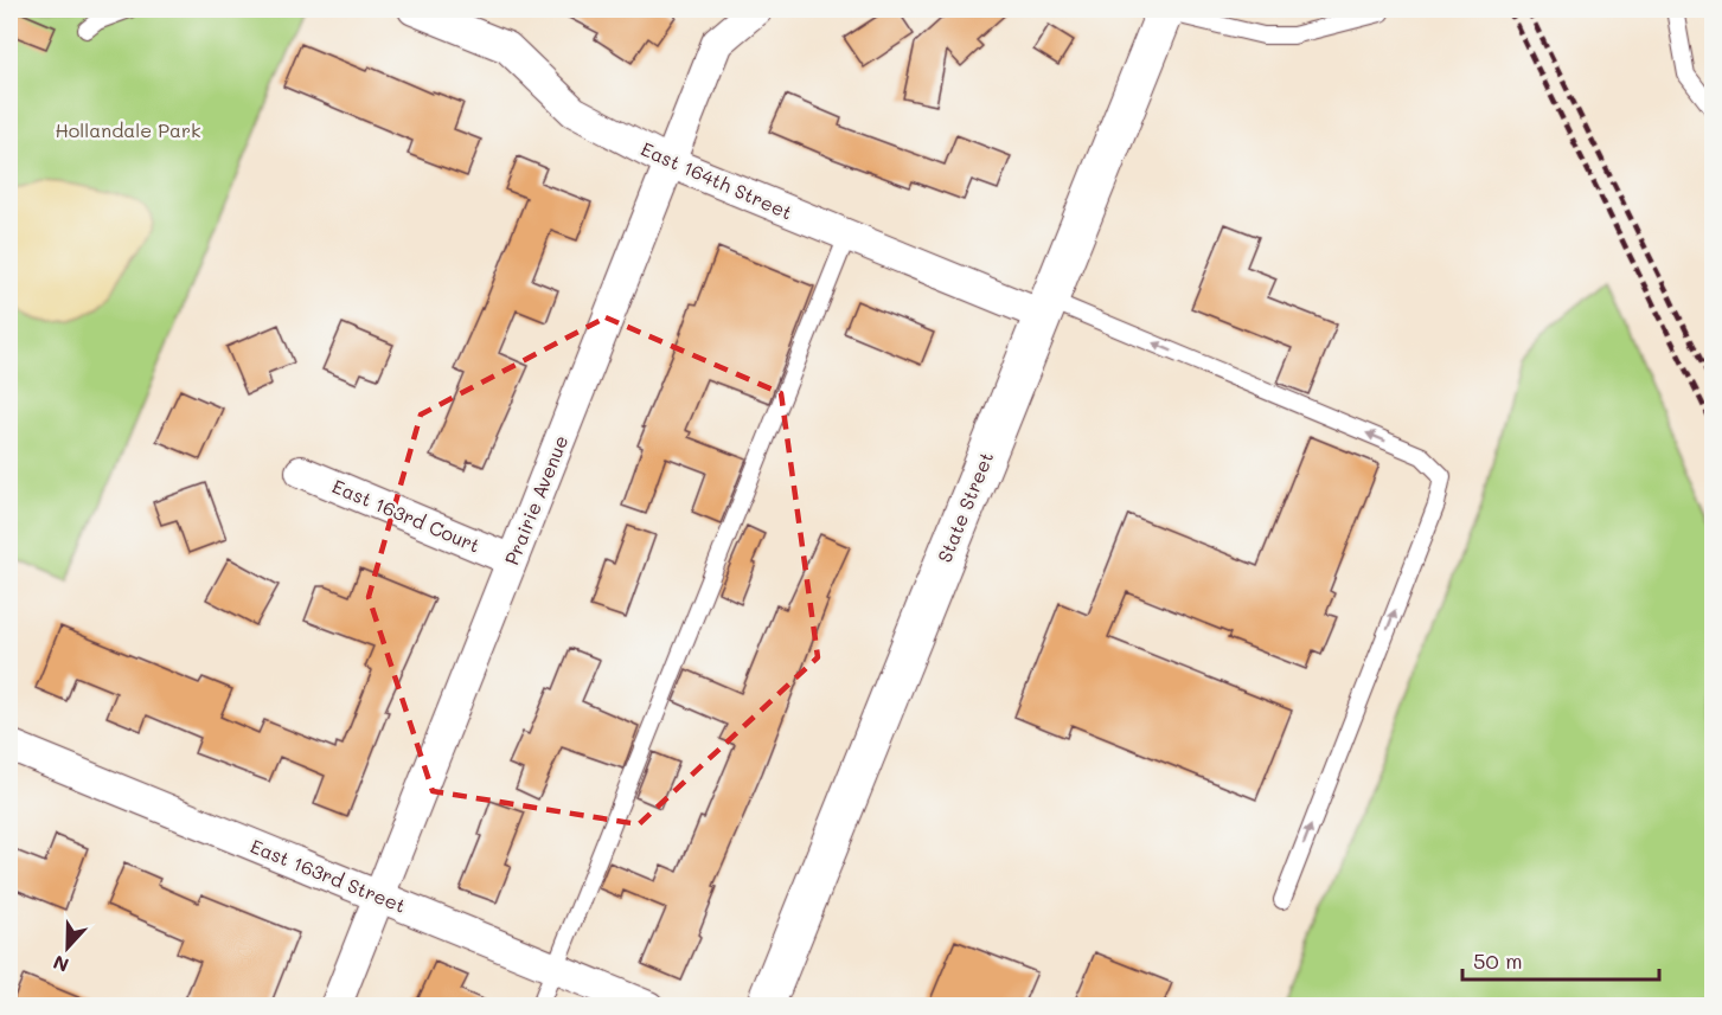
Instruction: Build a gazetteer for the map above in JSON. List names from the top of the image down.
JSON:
{
  "streets": {
    "street": [
      "East 164th Street",
      "Prairie Avenue",
      "State Street",
      "East 163rd Court",
      "East 163rd Street"
    ]
  },
  "crossings": [
    ["East 164th Street", "Prairie Avenue"],
    ["East 164th Street", "State Street"],
    ["Prairie Avenue", "East 163rd Court"],
    ["Prairie Avenue", "East 163rd Street"]
  ],
  "parks": ["Hollandale Park"],
  "scale_bar": "50 m",
  "north": "bottom"
}
